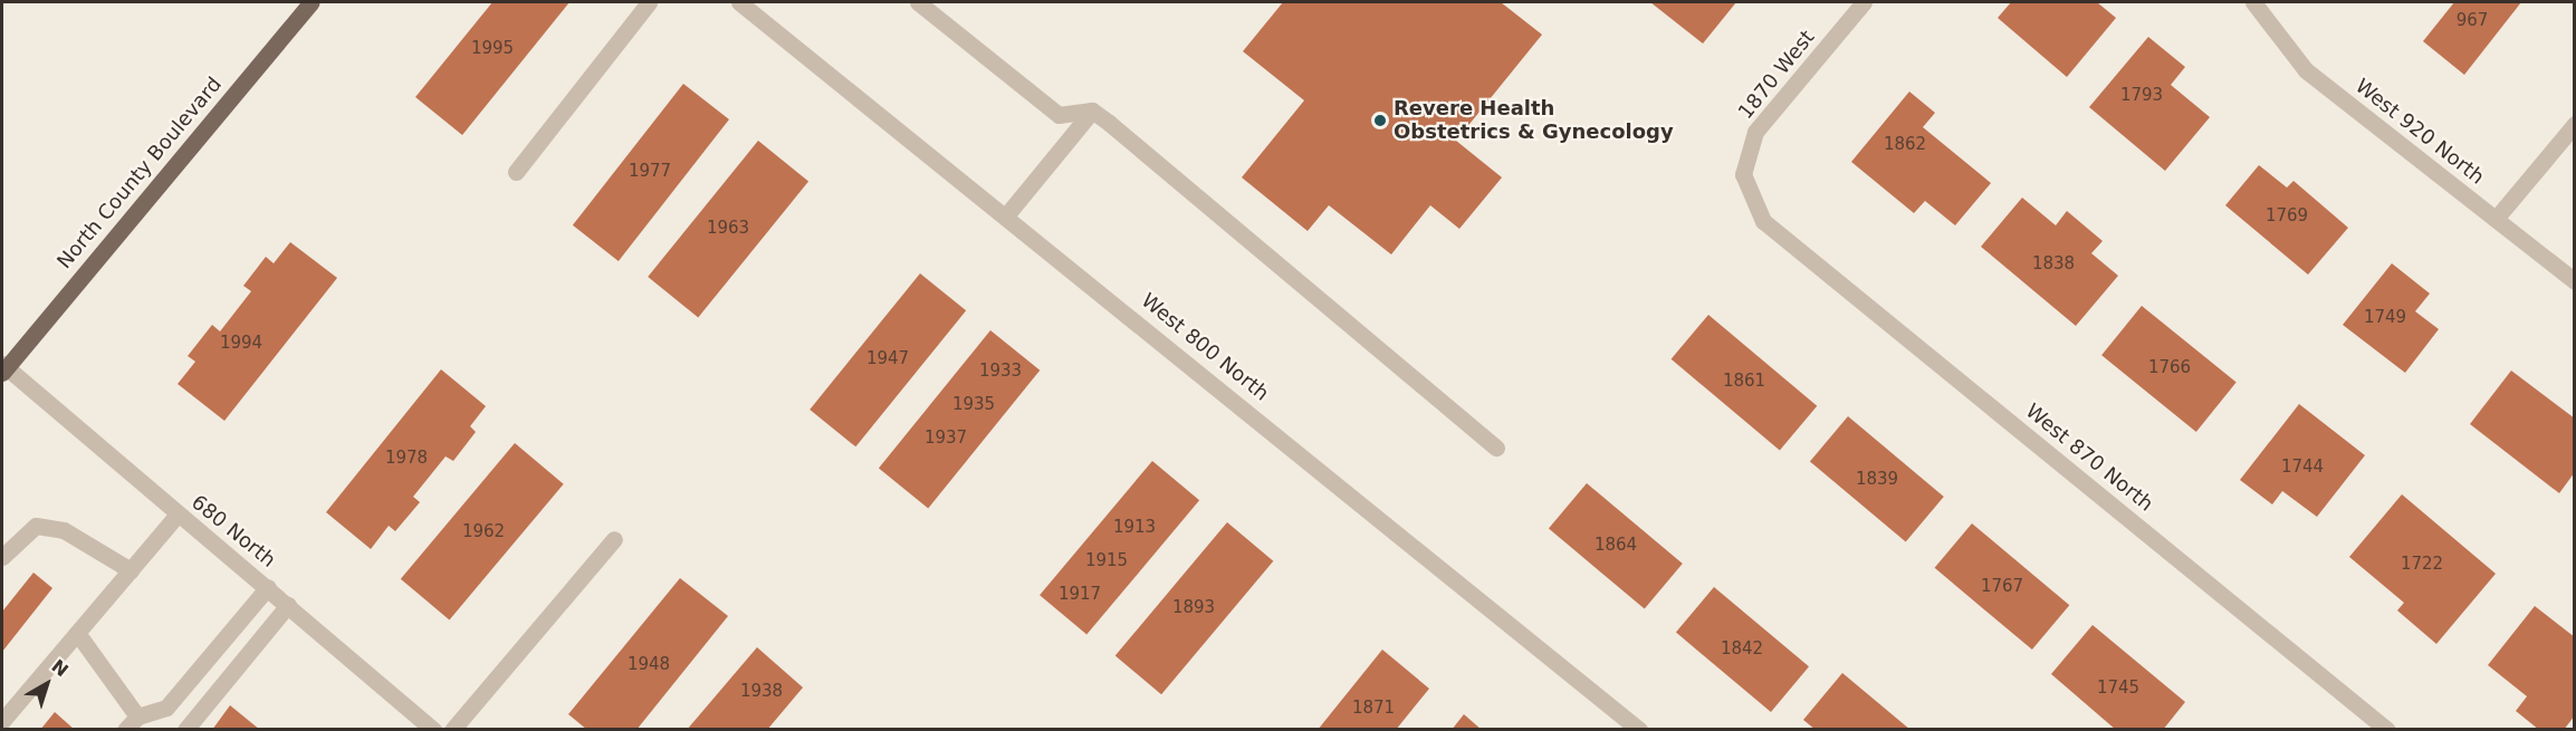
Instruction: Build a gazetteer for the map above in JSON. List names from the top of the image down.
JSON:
{
  "streets": {
    "main road": ["North County Boulevard"],
    "street": [
      "1870 West",
      "West 920 North",
      "West 800 North",
      "West 870 North",
      "680 North"
    ]
  },
  "crossings": [
    ["1870 West", "West 870 North"],
    ["North County Boulevard", "680 North"]
  ],
  "places": ["Revere Health Obstetrics & Gynecology"],
  "house_numbers": [
    "967",
    "1995",
    "1793",
    "1862",
    "1977",
    "1769",
    "1963",
    "1838",
    "1749",
    "1994",
    "1947",
    "1766",
    "1933",
    "1861",
    "1935",
    "1937",
    "1978",
    "1744",
    "1839",
    "1913",
    "1962",
    "1864",
    "1915",
    "1722",
    "1767",
    "1917",
    "1893",
    "1842",
    "1948",
    "1745",
    "1938",
    "1871"
  ],
  "north": "top right"
}
